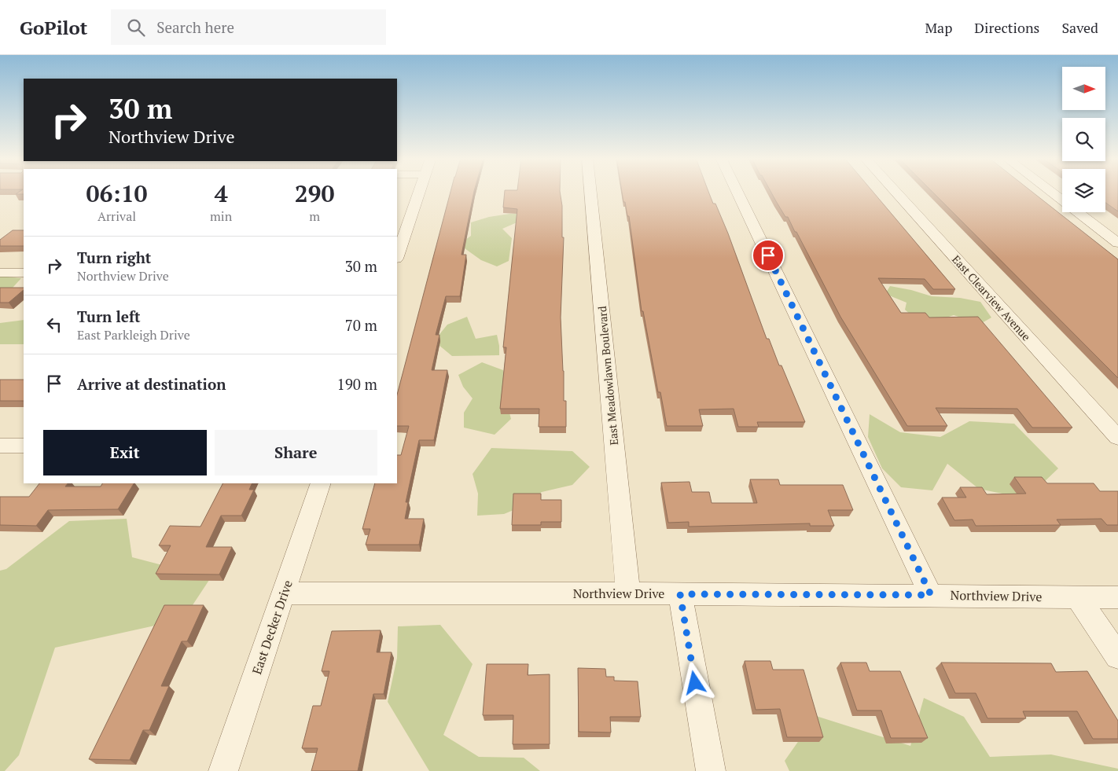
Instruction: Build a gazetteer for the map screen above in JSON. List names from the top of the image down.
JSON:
{
  "streets": {
    "street": [
      "East Clearview Avenue",
      "East Meadowlawn Boulevard",
      "Northview Drive",
      "East Decker Drive"
    ]
  },
  "crossings": [
    ["East Meadowlawn Boulevard", "Northview Drive"],
    ["Northview Drive", "East Decker Drive"]
  ],
  "north": "right",
  "page": {
    "header": "GoPilot",
    "search": "Search here",
    "nav": ["Map", "Directions", "Saved"],
    "turn": ["30 m", "Northview Drive"],
    "eta": [
      "06:10",
      "Arrival",
      "4",
      "min",
      "290",
      "m"
    ],
    "list": [
      {
        "name": "Turn right",
        "note": "Northview Drive",
        "value": "30 m"
      },
      {
        "name": "Turn left",
        "note": "East Parkleigh Drive",
        "value": "70 m"
      },
      {
        "name": "Arrive at destination",
        "value": "190 m"
      }
    ],
    "buttons": ["Exit", "Share"]
  }
}
